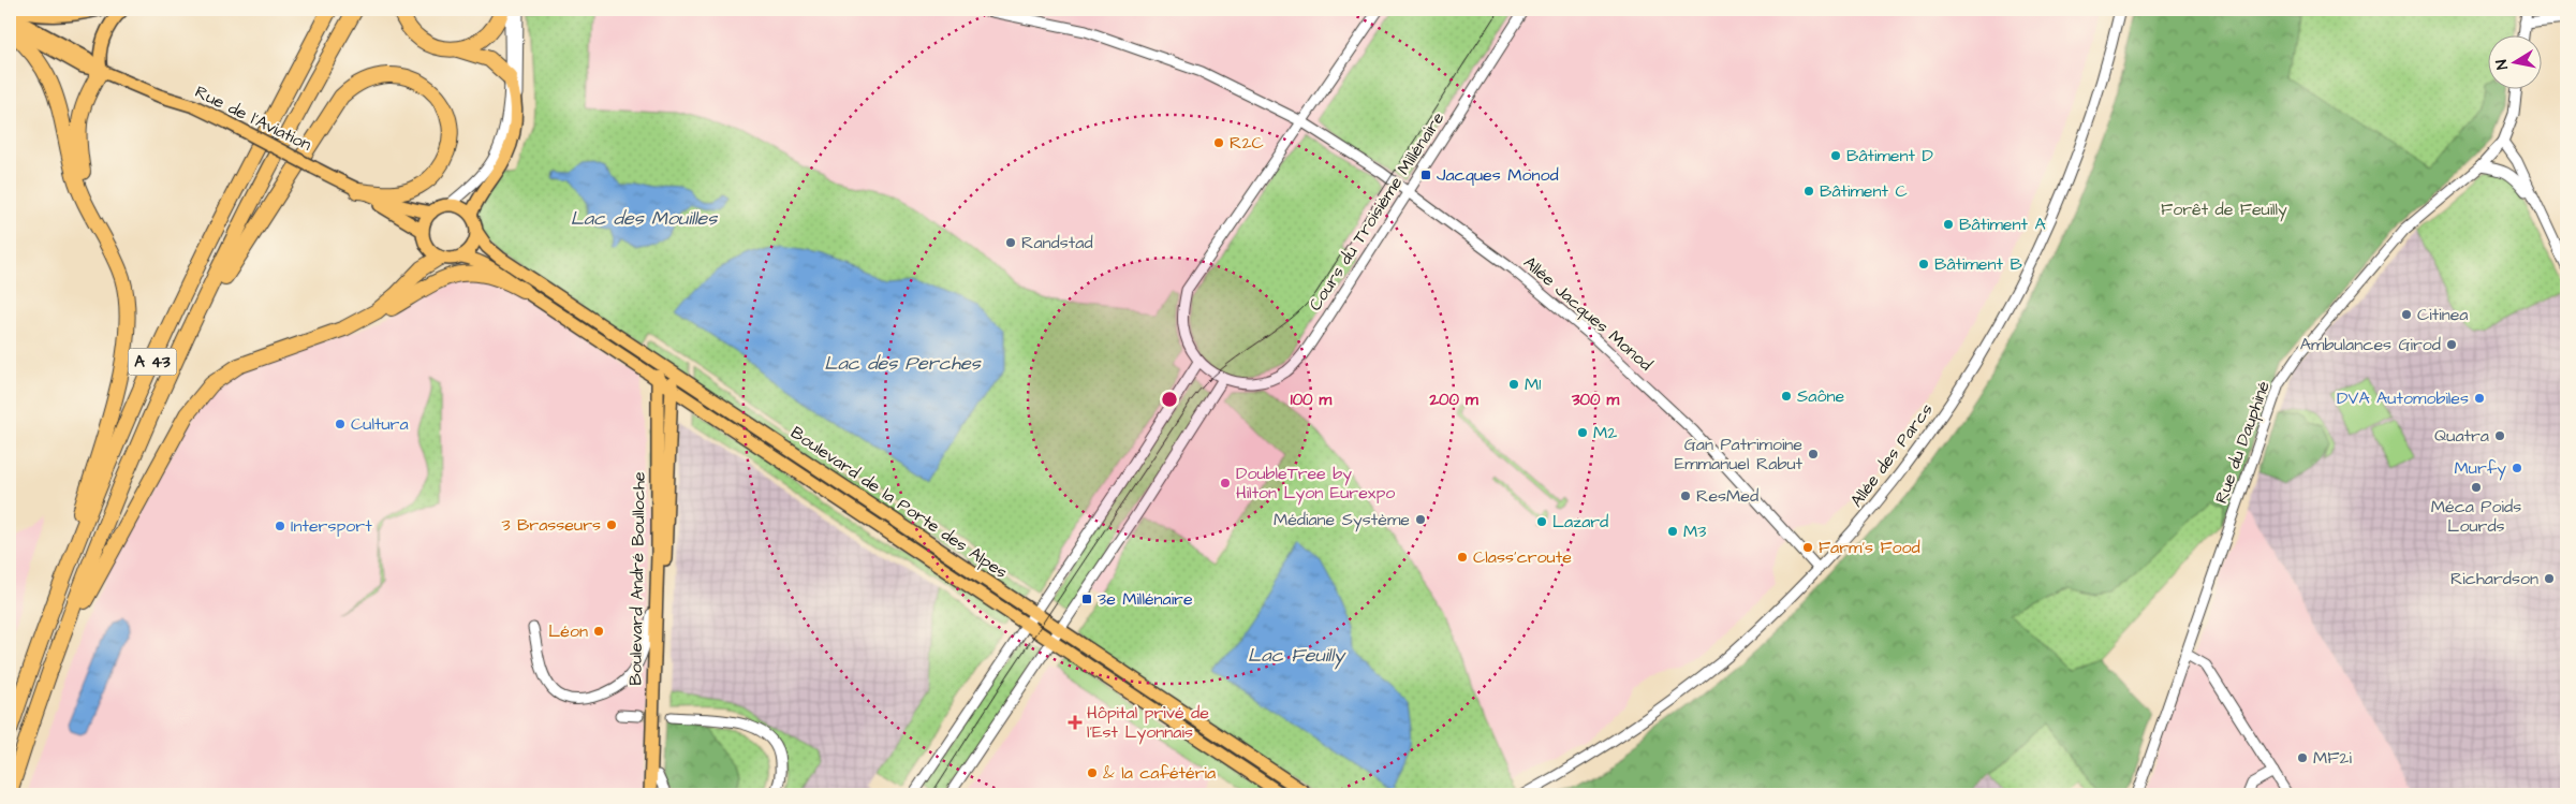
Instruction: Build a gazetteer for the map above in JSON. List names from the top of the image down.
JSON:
{
  "streets": {
    "highway": ["A 43"],
    "main road": ["Rue de l'Aviation", "Boulevard de la Porte des Alpes", "Boulevard André Boulloche"],
    "street": [
      "Cours du Troisième Millénaire",
      "Allée Jacques Monod",
      "Rue du Dauphiné",
      "Allée des Parcs"
    ]
  },
  "crossings": [
    ["Rue de l'Aviation", "Boulevard de la Porte des Alpes"],
    ["Cours du Troisième Millénaire", "Allée Jacques Monod"],
    ["Allée Jacques Monod", "Allée des Parcs"],
    ["Boulevard de la Porte des Alpes", "Boulevard André Boulloche"]
  ],
  "water": ["Lac des Mouilles", "Lac des Perches", "Lac Feuilly"],
  "parks": ["Forêt de Feuilly"],
  "places": {
    "other": [
      "R2C",
      "Bâtiment D",
      "Bâtiment C",
      "Bâtiment A",
      "Randstad",
      "Bâtiment B",
      "Citinea",
      "Ambulances Girod",
      "M1",
      "Saône",
      "DVA Automobiles",
      "Cultura",
      "M2",
      "Quatra",
      "Gan Patrimoine Emmanuel Rabut",
      "Murfy",
      "DoubleTree by Hilton Lyon Eurexpo",
      "Méca Poids Lourds",
      "ResMed",
      "Médiane Système",
      "Lazard",
      "3 Brasseurs",
      "Intersport",
      "M3",
      "Farm's Food",
      "Class'croute",
      "Richardson",
      "Léon",
      "MF2i",
      "& la cafétéria"
    ],
    "transit": ["Jacques Monod", "3e Millénaire"],
    "health": ["Hôpital privé de l'Est Lyonnais"]
  },
  "north": "left",
  "rings": ["100 m", "200 m", "300 m"]
}
